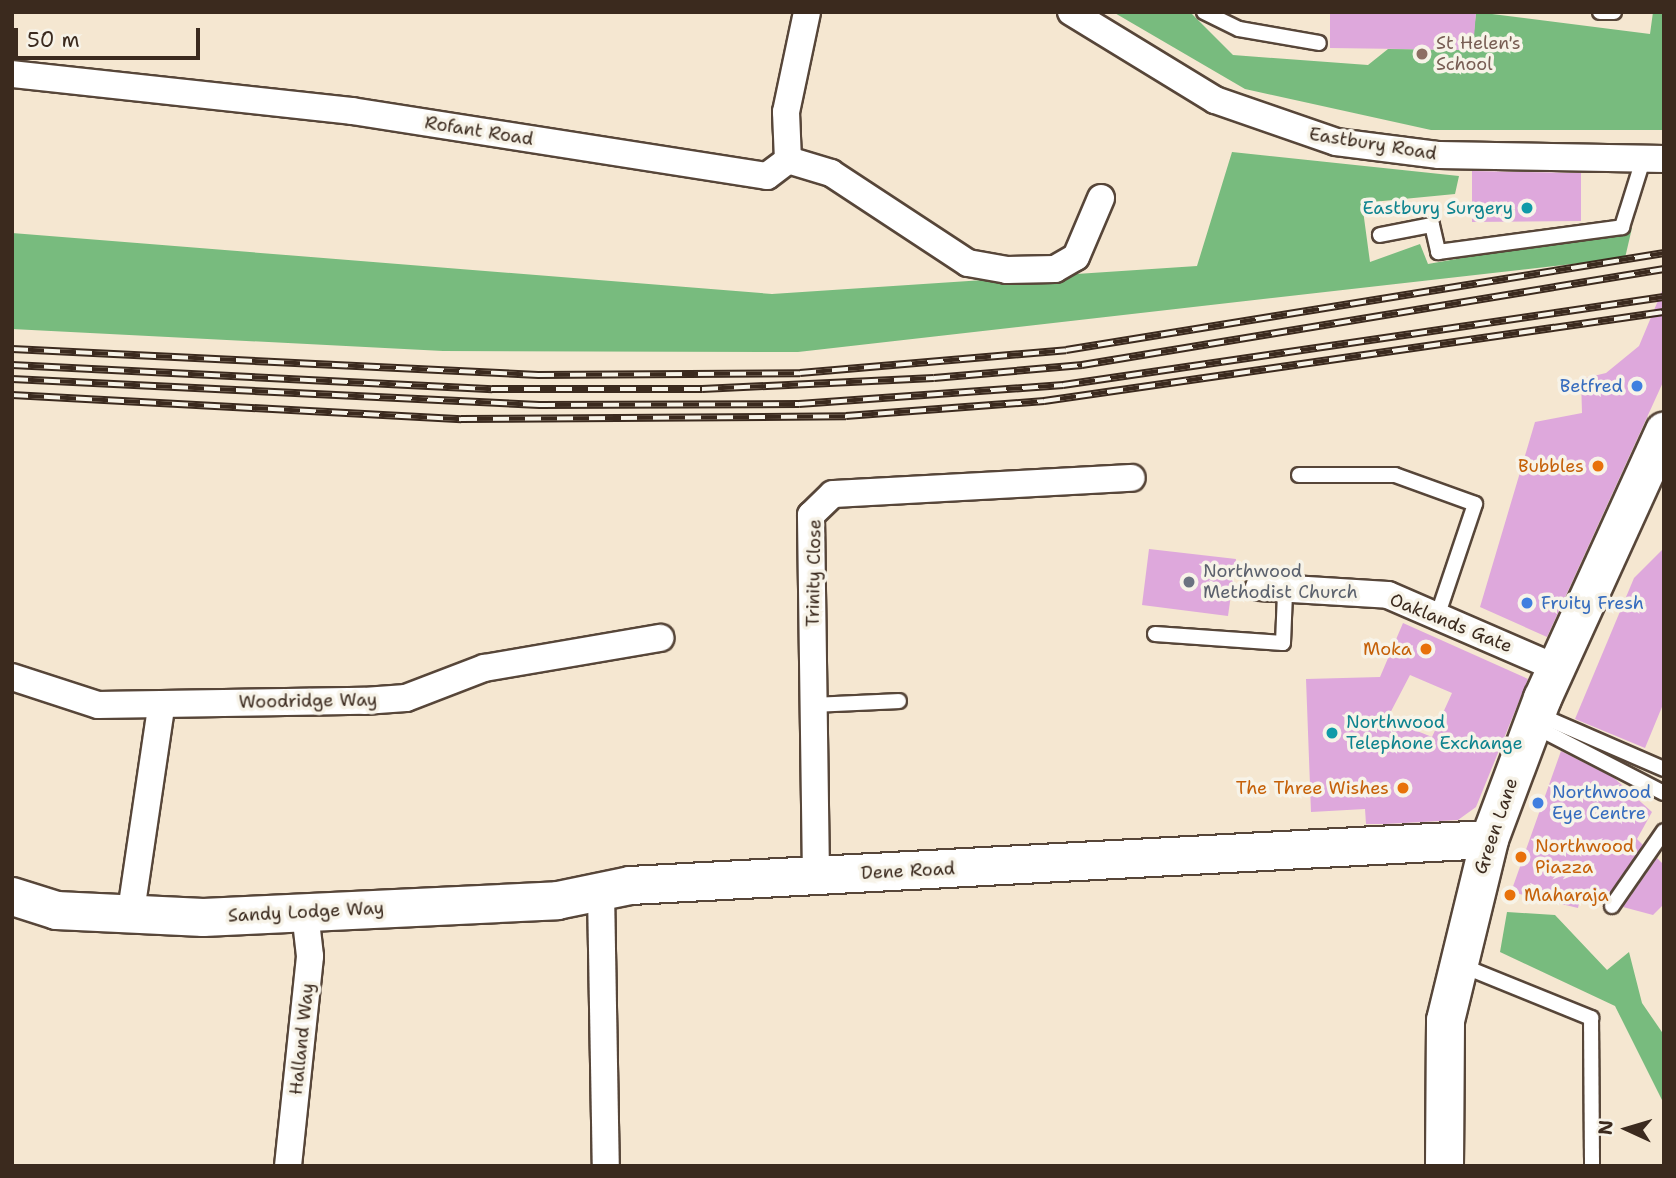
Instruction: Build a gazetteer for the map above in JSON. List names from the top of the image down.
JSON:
{
  "streets": {
    "street": [
      "Rofant Road",
      "Eastbury Road",
      "Trinity Close",
      "Oaklands Gate",
      "Woodridge Way",
      "Green Lane",
      "Dene Road",
      "Sandy Lodge Way",
      "Halland Way"
    ]
  },
  "crossings": [
    ["Trinity Close", "Dene Road"],
    ["Oaklands Gate", "Green Lane"],
    ["Green Lane", "Dene Road"],
    ["Dene Road", "Sandy Lodge Way"],
    ["Sandy Lodge Way", "Halland Way"]
  ],
  "places": [
    "St Helen's School",
    "Eastbury Surgery",
    "Betfred",
    "Bubbles",
    "Northwood Methodist Church",
    "Fruity Fresh",
    "Moka",
    "Northwood Telephone Exchange",
    "The Three Wishes",
    "Northwood Eye Centre",
    "Northwood Piazza",
    "Maharaja"
  ],
  "scale_bar": "50 m",
  "north": "left"
}
